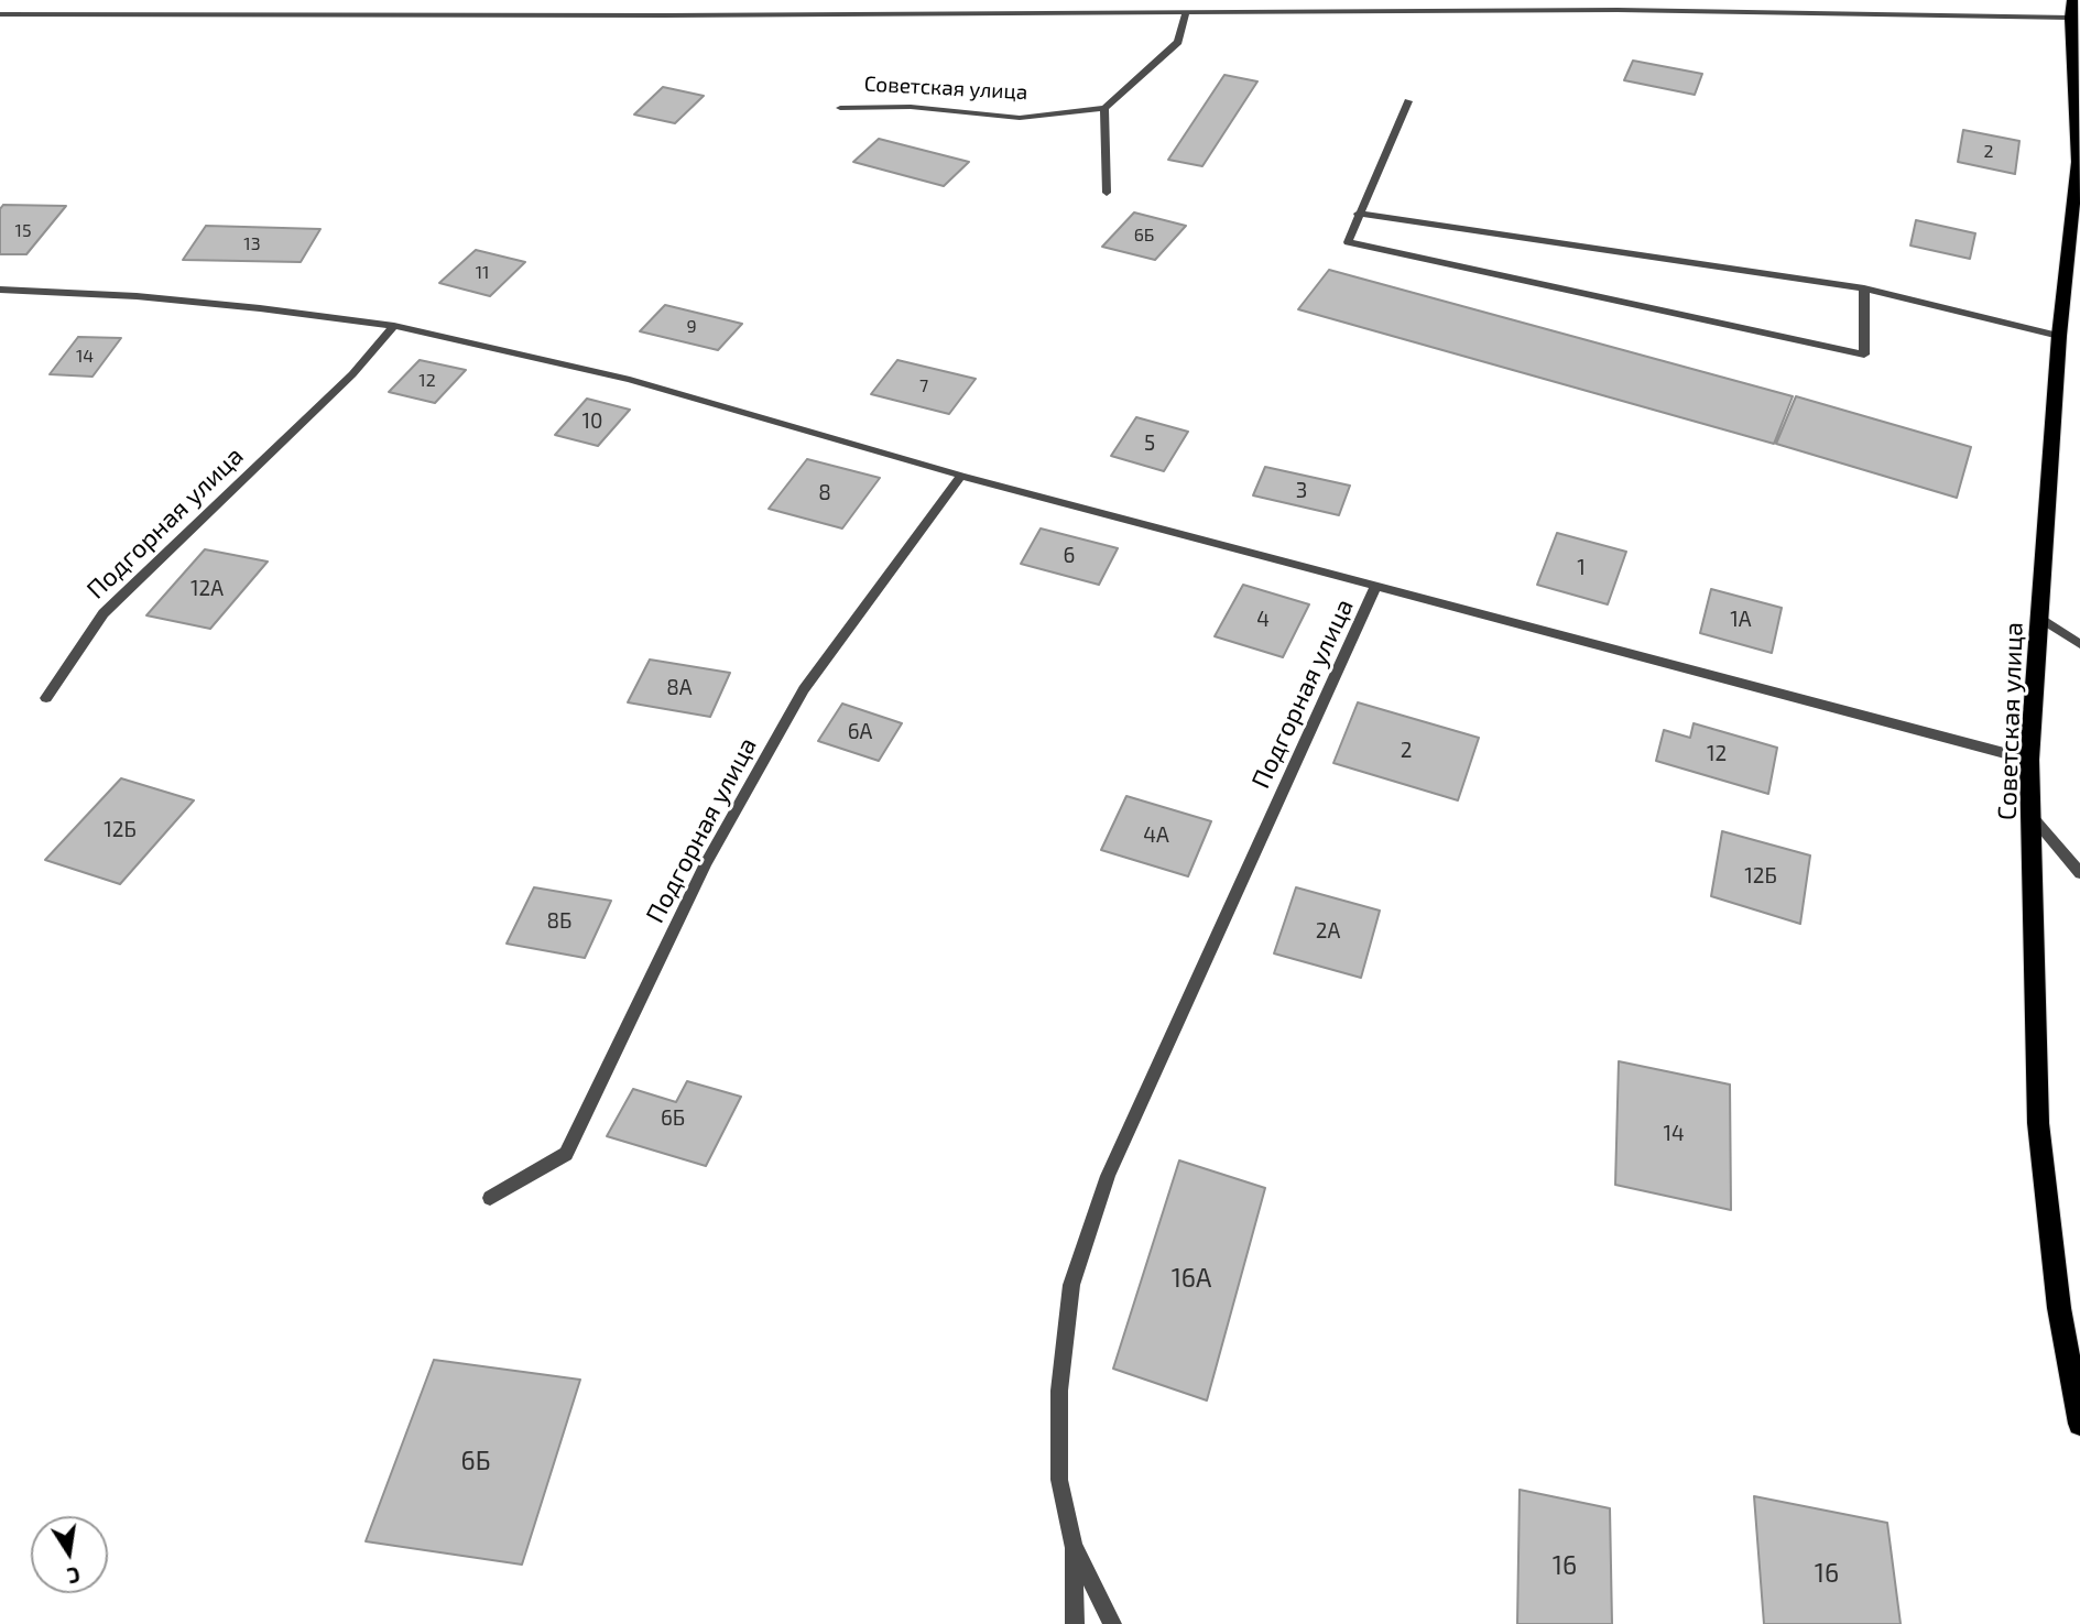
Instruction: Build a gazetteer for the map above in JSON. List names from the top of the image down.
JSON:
{
  "streets": {
    "main road": ["Советская улица"],
    "street": ["Подгорная улица"]
  },
  "crossings": [
    ["Советская улица", "Подгорная улица"]
  ],
  "house_numbers": [
    "2",
    "15",
    "6Б",
    "13",
    "11",
    "9",
    "14",
    "12",
    "7",
    "10",
    "5",
    "3",
    "8",
    "6",
    "1",
    "12А",
    "4",
    "1А",
    "8А",
    "6А",
    "2",
    "12",
    "12Б",
    "4А",
    "12Б",
    "8Б",
    "2А",
    "6Б",
    "14",
    "16А",
    "6Б",
    "16",
    "16"
  ],
  "north": "bottom"
}
